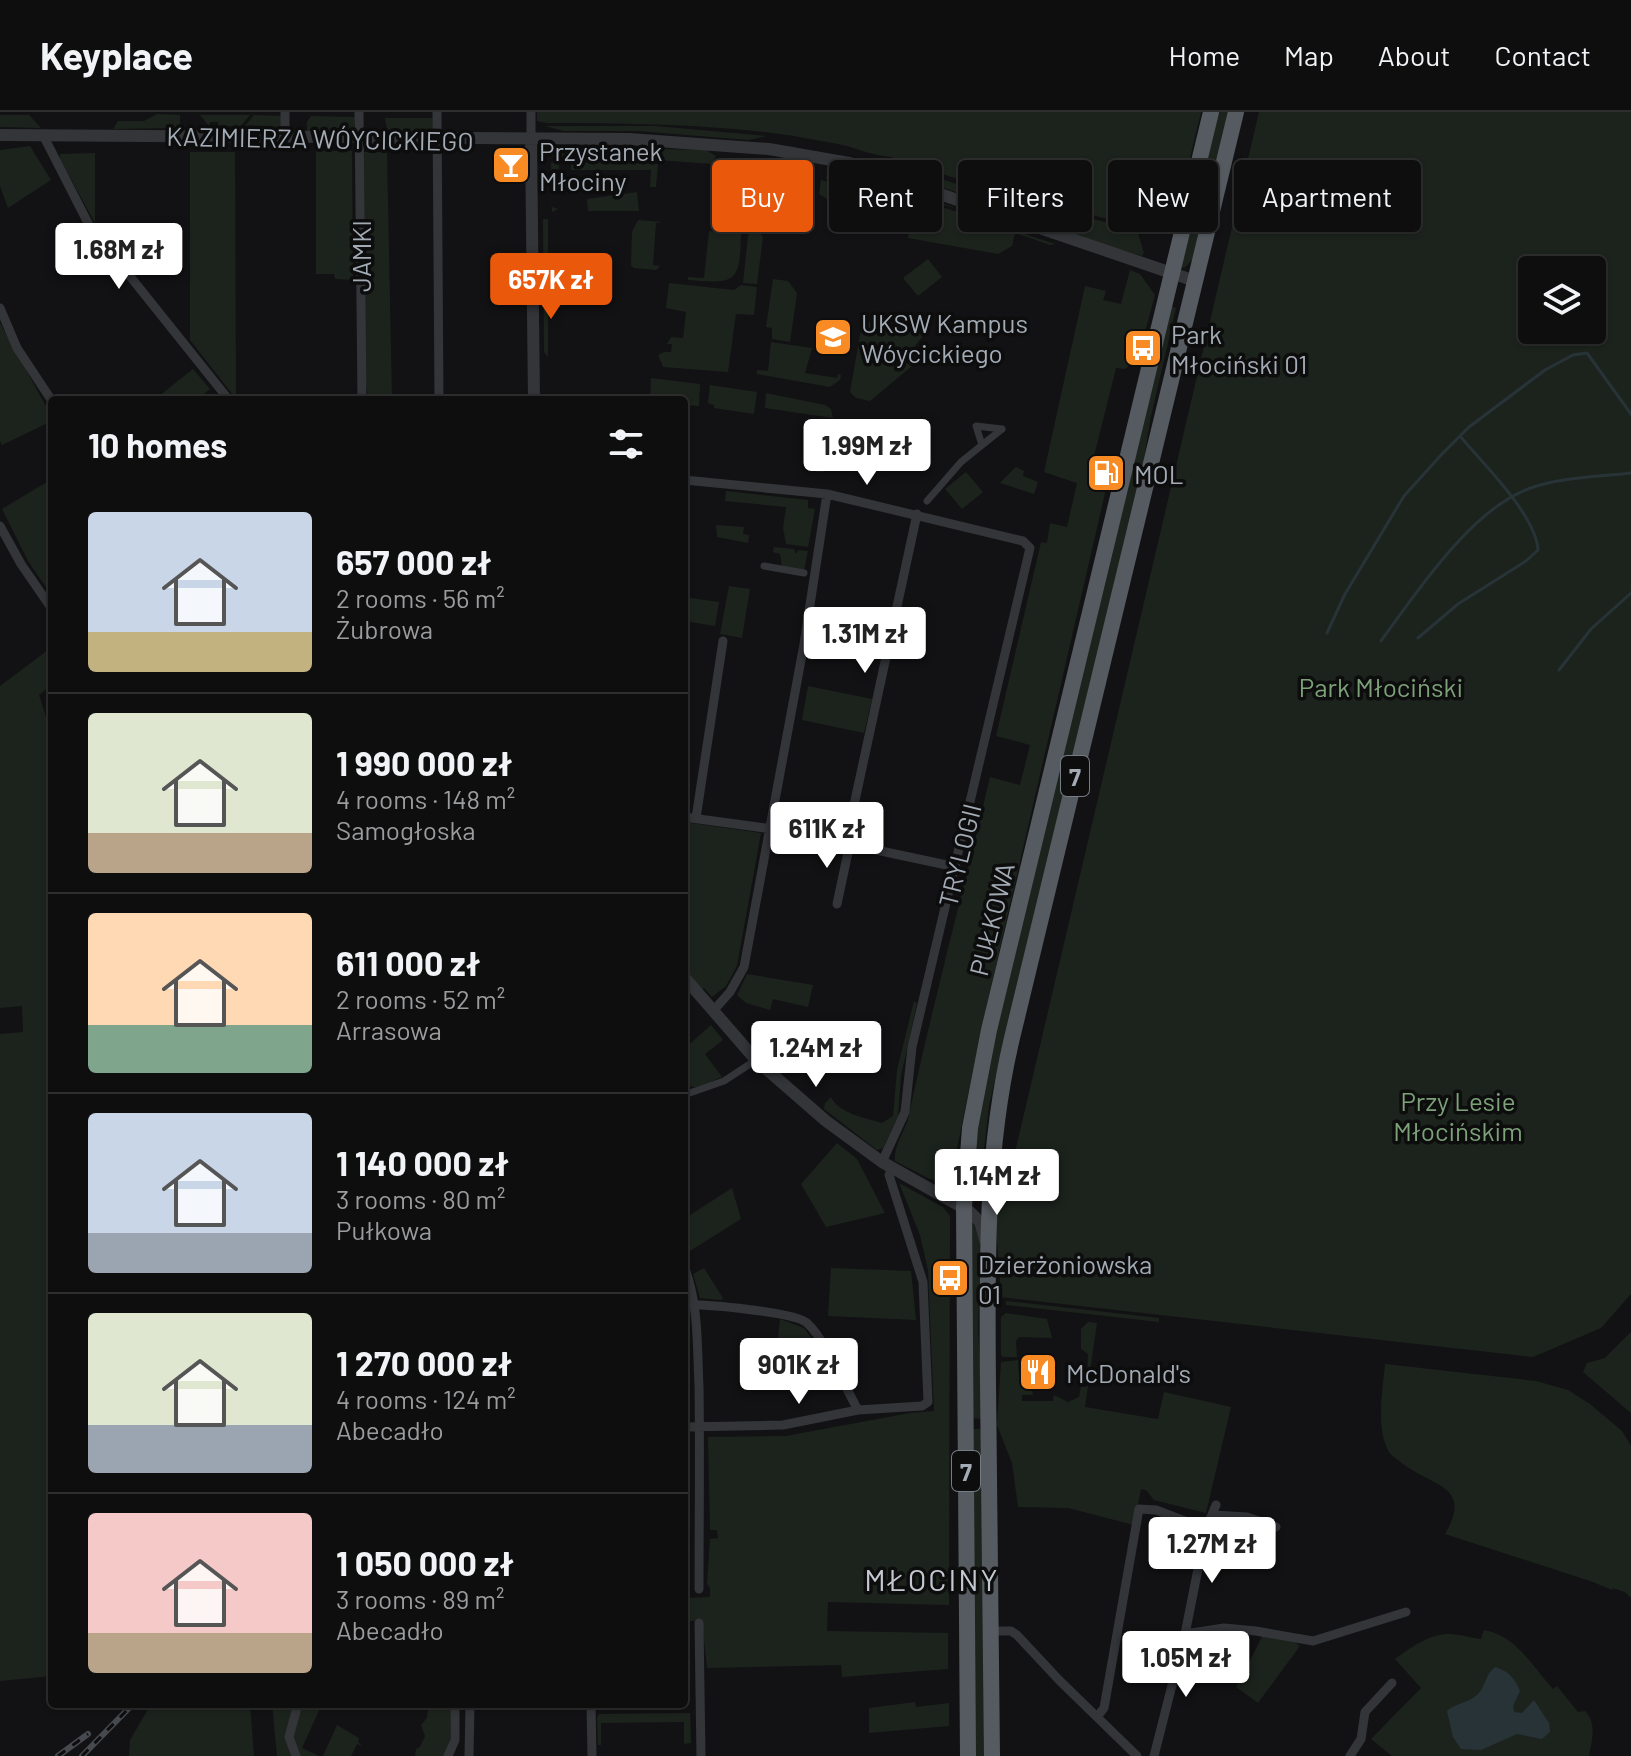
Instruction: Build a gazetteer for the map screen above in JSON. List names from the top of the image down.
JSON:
{
  "streets": {
    "highway": ["7", "PUŁKOWA"],
    "street": ["KAZIMIERZA WÓYCICKIEGO", "JAMKI", "TRYLOGII"]
  },
  "crossings": [
    ["KAZIMIERZA WÓYCICKIEGO", "JAMKI"],
    ["KAZIMIERZA WÓYCICKIEGO", "PUŁKOWA"]
  ],
  "districts": ["MŁOCINY"],
  "parks": ["Park Młociński", "Przy Lesie Młocińskim"],
  "places": {
    "bar": ["Przystanek Młociny"],
    "school or university": ["UKSW Kampus Wóycickiego"],
    "bus stop": ["Park Młociński 01", "Dzierżoniowska 01"],
    "fuel station": ["MOL"],
    "restaurant": ["McDonald's"]
  },
  "page": {
    "header": "Keyplace",
    "nav": [
      "Home",
      "Map",
      "About",
      "Contact"
    ],
    "chip": [
      "Buy",
      "Rent",
      "Filters",
      "New",
      "Apartment"
    ],
    "price": [
      "1.68M zł",
      "657K zł",
      "1.99M zł",
      "1.31M zł",
      "611K zł",
      "1.24M zł",
      "1.14M zł",
      "901K zł",
      "1.27M zł",
      "1.05M zł"
    ],
    "heading": "10 homes",
    "list": [
      {
        "name": "657 000 zł",
        "note": "2 rooms · 56 m² · Żubrowa"
      },
      {
        "name": "1 990 000 zł",
        "note": "4 rooms · 148 m² · Samogłoska"
      },
      {
        "name": "611 000 zł",
        "note": "2 rooms · 52 m² · Arrasowa"
      },
      {
        "name": "1 140 000 zł",
        "note": "3 rooms · 80 m² · Pułkowa"
      },
      {
        "name": "1 270 000 zł",
        "note": "4 rooms · 124 m² · Abecadło"
      },
      {
        "name": "1 050 000 zł",
        "note": "3 rooms · 89 m² · Abecadło"
      }
    ]
  }
}
